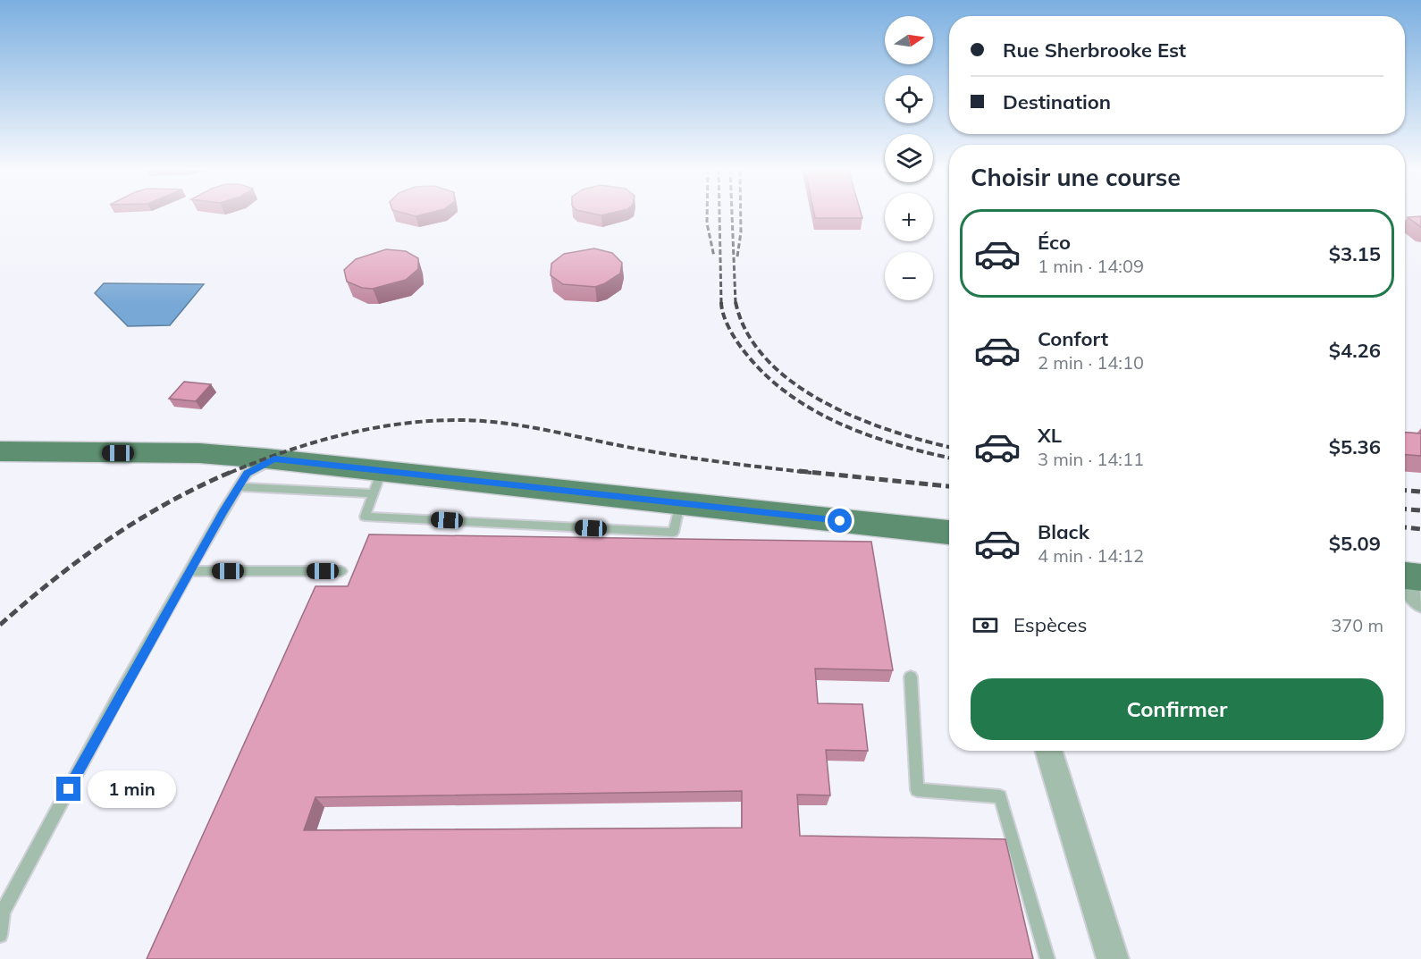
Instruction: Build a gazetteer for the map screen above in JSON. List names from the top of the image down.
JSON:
{
  "north": "right",
  "page": {
    "map_buttons": ["+", "−"],
    "banner": ["Rue Sherbrooke Est", "Destination"],
    "heading": "Choisir une course",
    "list": [
      {
        "name": "Éco",
        "note": "1 min · 14:09",
        "value": "$3.15"
      },
      {
        "name": "Confort",
        "note": "2 min · 14:10",
        "value": "$4.26"
      },
      {
        "name": "XL",
        "note": "3 min · 14:11",
        "value": "$5.36"
      },
      {
        "name": "Black",
        "note": "4 min · 14:12",
        "value": "$5.09"
      }
    ],
    "pay": ["Espèces", "370 m"],
    "buttons": "Confirmer",
    "bubble": "1 min"
  }
}
